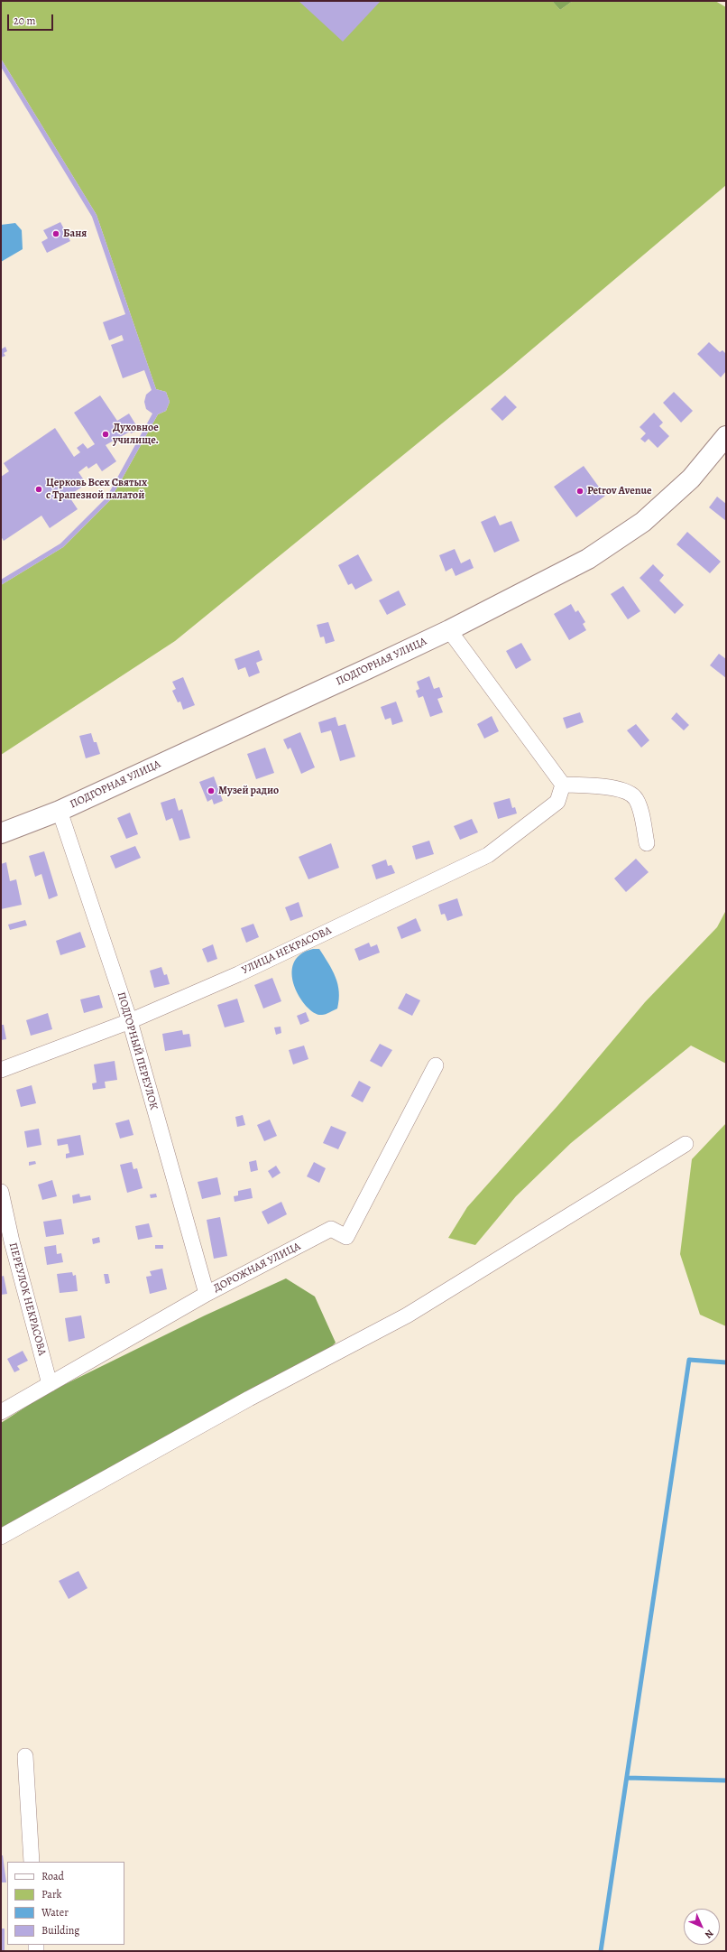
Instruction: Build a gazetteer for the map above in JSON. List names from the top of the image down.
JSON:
{
  "streets": {
    "main road": ["ПОДГОРНАЯ УЛИЦА"],
    "street": [
      "УЛИЦА НЕКРАСОВА",
      "ПОДГОРНЫЙ ПЕРЕУЛОК",
      "ДОРОЖНАЯ УЛИЦА",
      "ПЕРЕУЛОК НЕКРАСОВА"
    ]
  },
  "crossings": [
    ["ПОДГОРНАЯ УЛИЦА", "ПОДГОРНЫЙ ПЕРЕУЛОК"],
    ["УЛИЦА НЕКРАСОВА", "ПОДГОРНЫЙ ПЕРЕУЛОК"],
    ["ПОДГОРНЫЙ ПЕРЕУЛОК", "ДОРОЖНАЯ УЛИЦА"],
    ["ДОРОЖНАЯ УЛИЦА", "ПЕРЕУЛОК НЕКРАСОВА"]
  ],
  "places": [
    "Баня",
    "Духовное училище.",
    "Церковь Всех Святых с Трапезной палатой",
    "Petrov Avenue",
    "Музей радио"
  ],
  "legend": [
    "Road",
    "Park",
    "Water",
    "Building"
  ],
  "scale_bar": "20 m",
  "north": "bottom right"
}
